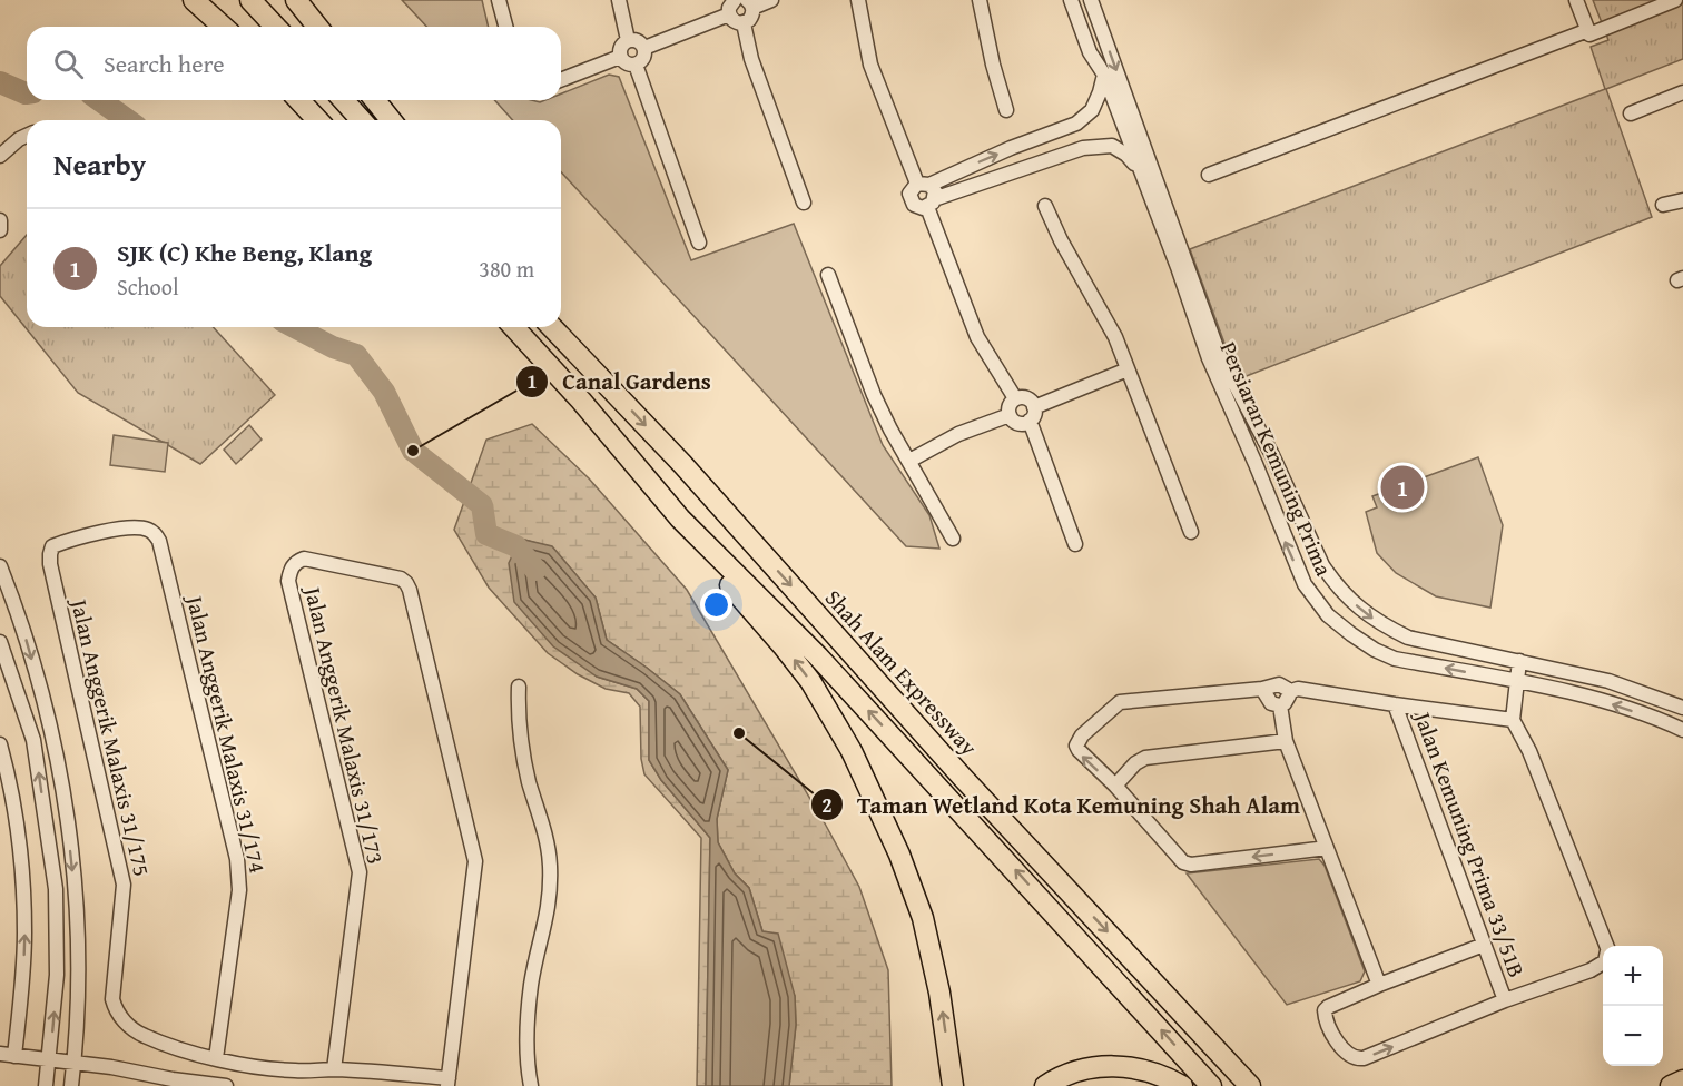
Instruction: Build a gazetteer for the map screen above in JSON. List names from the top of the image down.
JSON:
{
  "streets": {
    "highway": ["Shah Alam Expressway"],
    "street": [
      "Persiaran Kemuning Prima",
      "Jalan Anggerik Malaxis 31/173",
      "Jalan Anggerik Malaxis 31/174",
      "Jalan Anggerik Malaxis 31/175",
      "Jalan Kemuning Prima 33/51B"
    ]
  },
  "crossings": [
    ["Jalan Anggerik Malaxis 31/174", "Jalan Anggerik Malaxis 31/175"]
  ],
  "places": ["Canal Gardens", "Taman Wetland Kota Kemuning Shah Alam"],
  "page": {
    "search": "Search here",
    "heading": "Nearby",
    "list": [
      {
        "mark": "1",
        "name": "SJK (C) Khe Beng, Klang",
        "note": "School",
        "value": "380 m"
      }
    ],
    "pins": "1",
    "map_buttons": ["+", "−"]
  }
}
